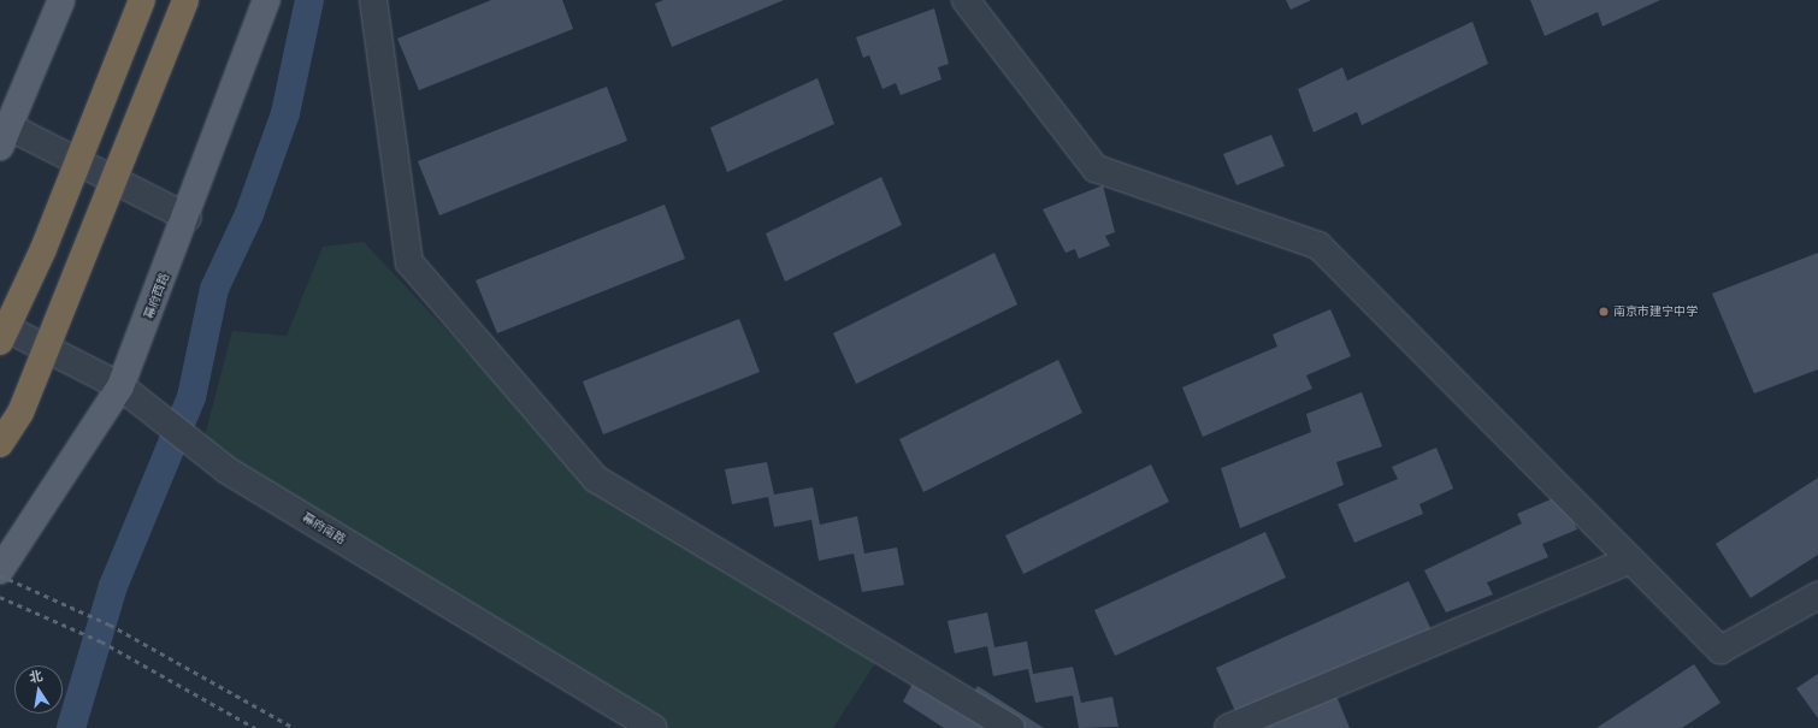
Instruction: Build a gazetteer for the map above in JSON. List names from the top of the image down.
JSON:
{
  "streets": {
    "main road": ["幕府西路"],
    "street": ["幕府南路"]
  },
  "crossings": [
    ["幕府西路", "幕府南路"]
  ],
  "places": ["南京市建宁中学"],
  "north": "top"
}
